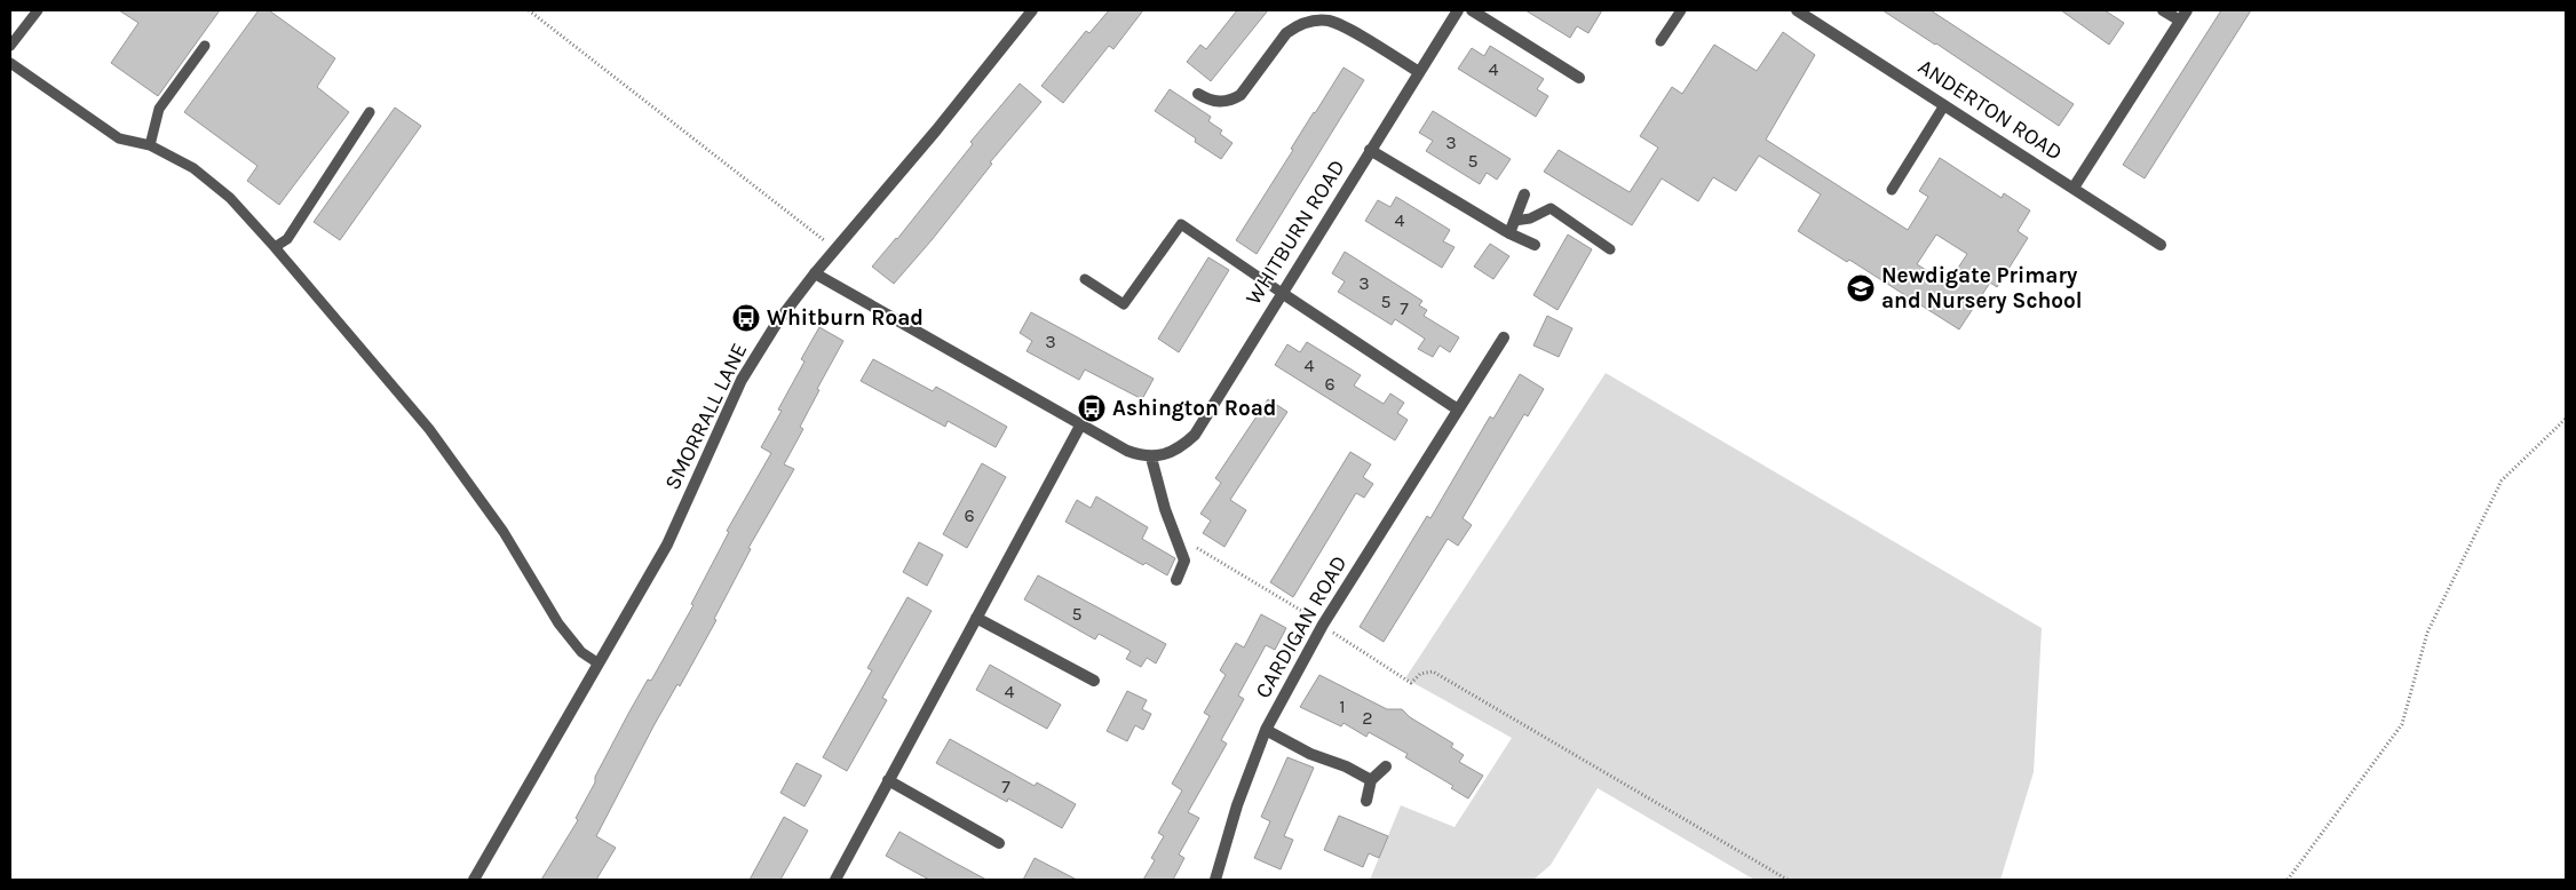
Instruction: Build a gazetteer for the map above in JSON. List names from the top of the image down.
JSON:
{
  "streets": {
    "street": [
      "ANDERTON ROAD",
      "WHITBURN ROAD",
      "SMORRALL LANE",
      "CARDIGAN ROAD"
    ]
  },
  "places": {
    "school or university": ["Newdigate Primary and Nursery School"],
    "bus stop": ["Whitburn Road", "Ashington Road"]
  },
  "house_numbers": [
    "4",
    "3",
    "5",
    "4",
    "3",
    "5",
    "7",
    "3",
    "4",
    "6",
    "6",
    "5",
    "4",
    "1",
    "2",
    "7"
  ]
}
